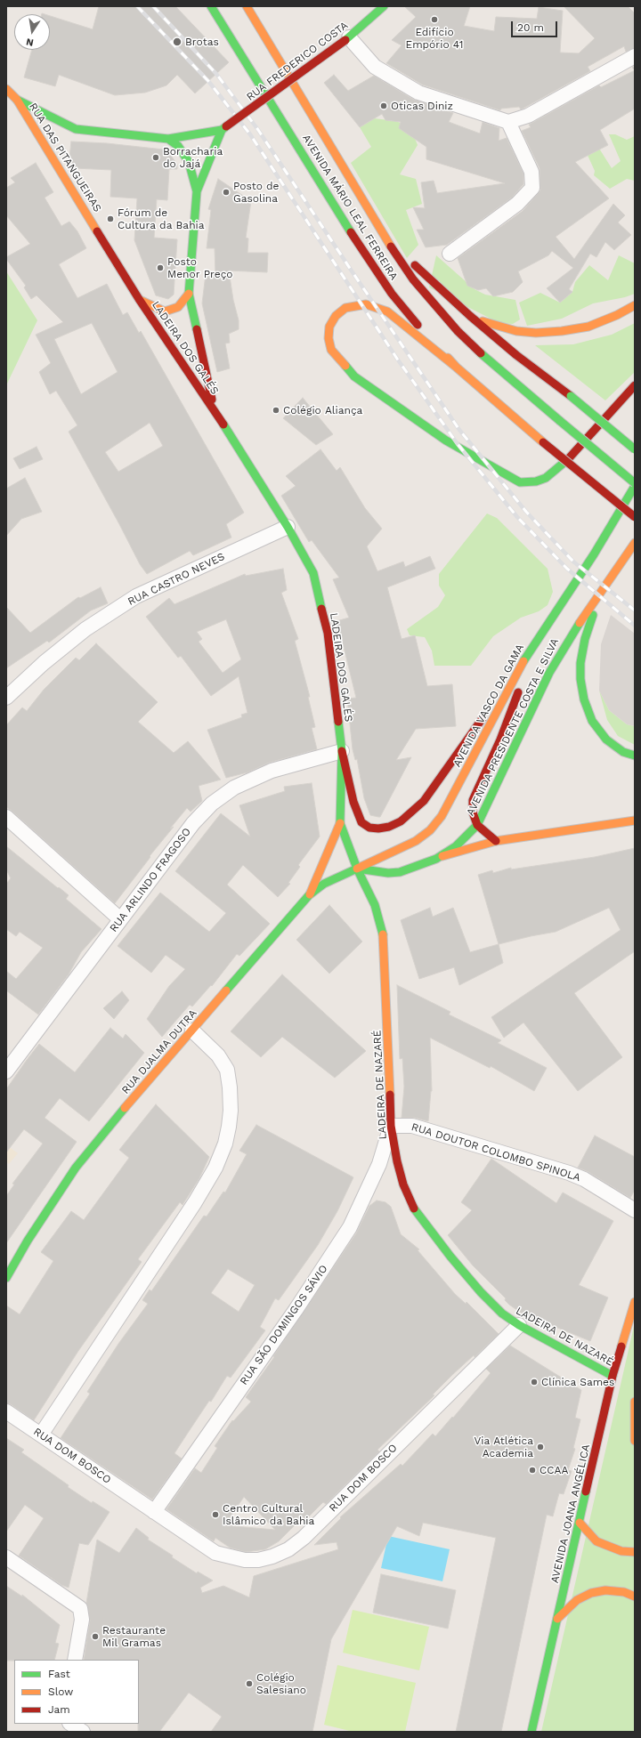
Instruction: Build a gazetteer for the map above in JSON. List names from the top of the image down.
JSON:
{
  "streets": {
    "main road": [
      "RUA FREDERICO COSTA",
      "RUA DAS PITANGUEIRAS",
      "AVENIDA MÁRIO LEAL FERREIRA",
      "LADEIRA DOS GALÉS",
      "AVENIDA VASCO DA GAMA",
      "AVENIDA PRESIDENTE COSTA E SILVA",
      "RUA DJALMA DUTRA",
      "LADEIRA DE NAZARÉ",
      "AVENIDA JOANA ANGÉLICA"
    ],
    "street": [
      "RUA CASTRO NEVES",
      "RUA ARLINDO FRAGOSO",
      "RUA DOUTOR COLOMBO SPINOLA",
      "RUA SÃO DOMINGOS SÁVIO",
      "RUA DOM BOSCO"
    ]
  },
  "crossings": [
    ["RUA FREDERICO COSTA", "RUA DAS PITANGUEIRAS"],
    ["RUA DAS PITANGUEIRAS", "LADEIRA DOS GALÉS"],
    ["AVENIDA MÁRIO LEAL FERREIRA", "AVENIDA VASCO DA GAMA"],
    ["LADEIRA DOS GALÉS", "RUA CASTRO NEVES"],
    ["LADEIRA DOS GALÉS", "AVENIDA VASCO DA GAMA"],
    ["LADEIRA DOS GALÉS", "RUA ARLINDO FRAGOSO"],
    ["LADEIRA DOS GALÉS", "RUA DJALMA DUTRA"],
    ["LADEIRA DOS GALÉS", "LADEIRA DE NAZARÉ"],
    ["AVENIDA VASCO DA GAMA", "RUA DJALMA DUTRA"],
    ["AVENIDA VASCO DA GAMA", "LADEIRA DE NAZARÉ"],
    ["RUA DJALMA DUTRA", "LADEIRA DE NAZARÉ"],
    ["LADEIRA DE NAZARÉ", "RUA DOUTOR COLOMBO SPINOLA"],
    ["LADEIRA DE NAZARÉ", "RUA SÃO DOMINGOS SÁVIO"],
    ["LADEIRA DE NAZARÉ", "RUA DOM BOSCO"],
    ["LADEIRA DE NAZARÉ", "AVENIDA JOANA ANGÉLICA"],
    ["RUA DOUTOR COLOMBO SPINOLA", "RUA SÃO DOMINGOS SÁVIO"],
    ["RUA SÃO DOMINGOS SÁVIO", "RUA DOM BOSCO"]
  ],
  "places": [
    "Edifício Empório 41",
    "Brotas",
    "Oticas Diniz",
    "Borracharia do Jajá",
    "Posto de Gasolina",
    "Fórum de Cultura da Bahia",
    "Posto Menor Preço",
    "Colégio Aliança",
    "Clínica Sames",
    "Via Atlética Academia",
    "CCAA",
    "Centro Cultural Islâmico da Bahia",
    "Restaurante Mil Gramas",
    "Colégio Salesiano"
  ],
  "legend": ["Fast", "Slow", "Jam"],
  "scale_bar": "20 m",
  "north": "bottom"
}
